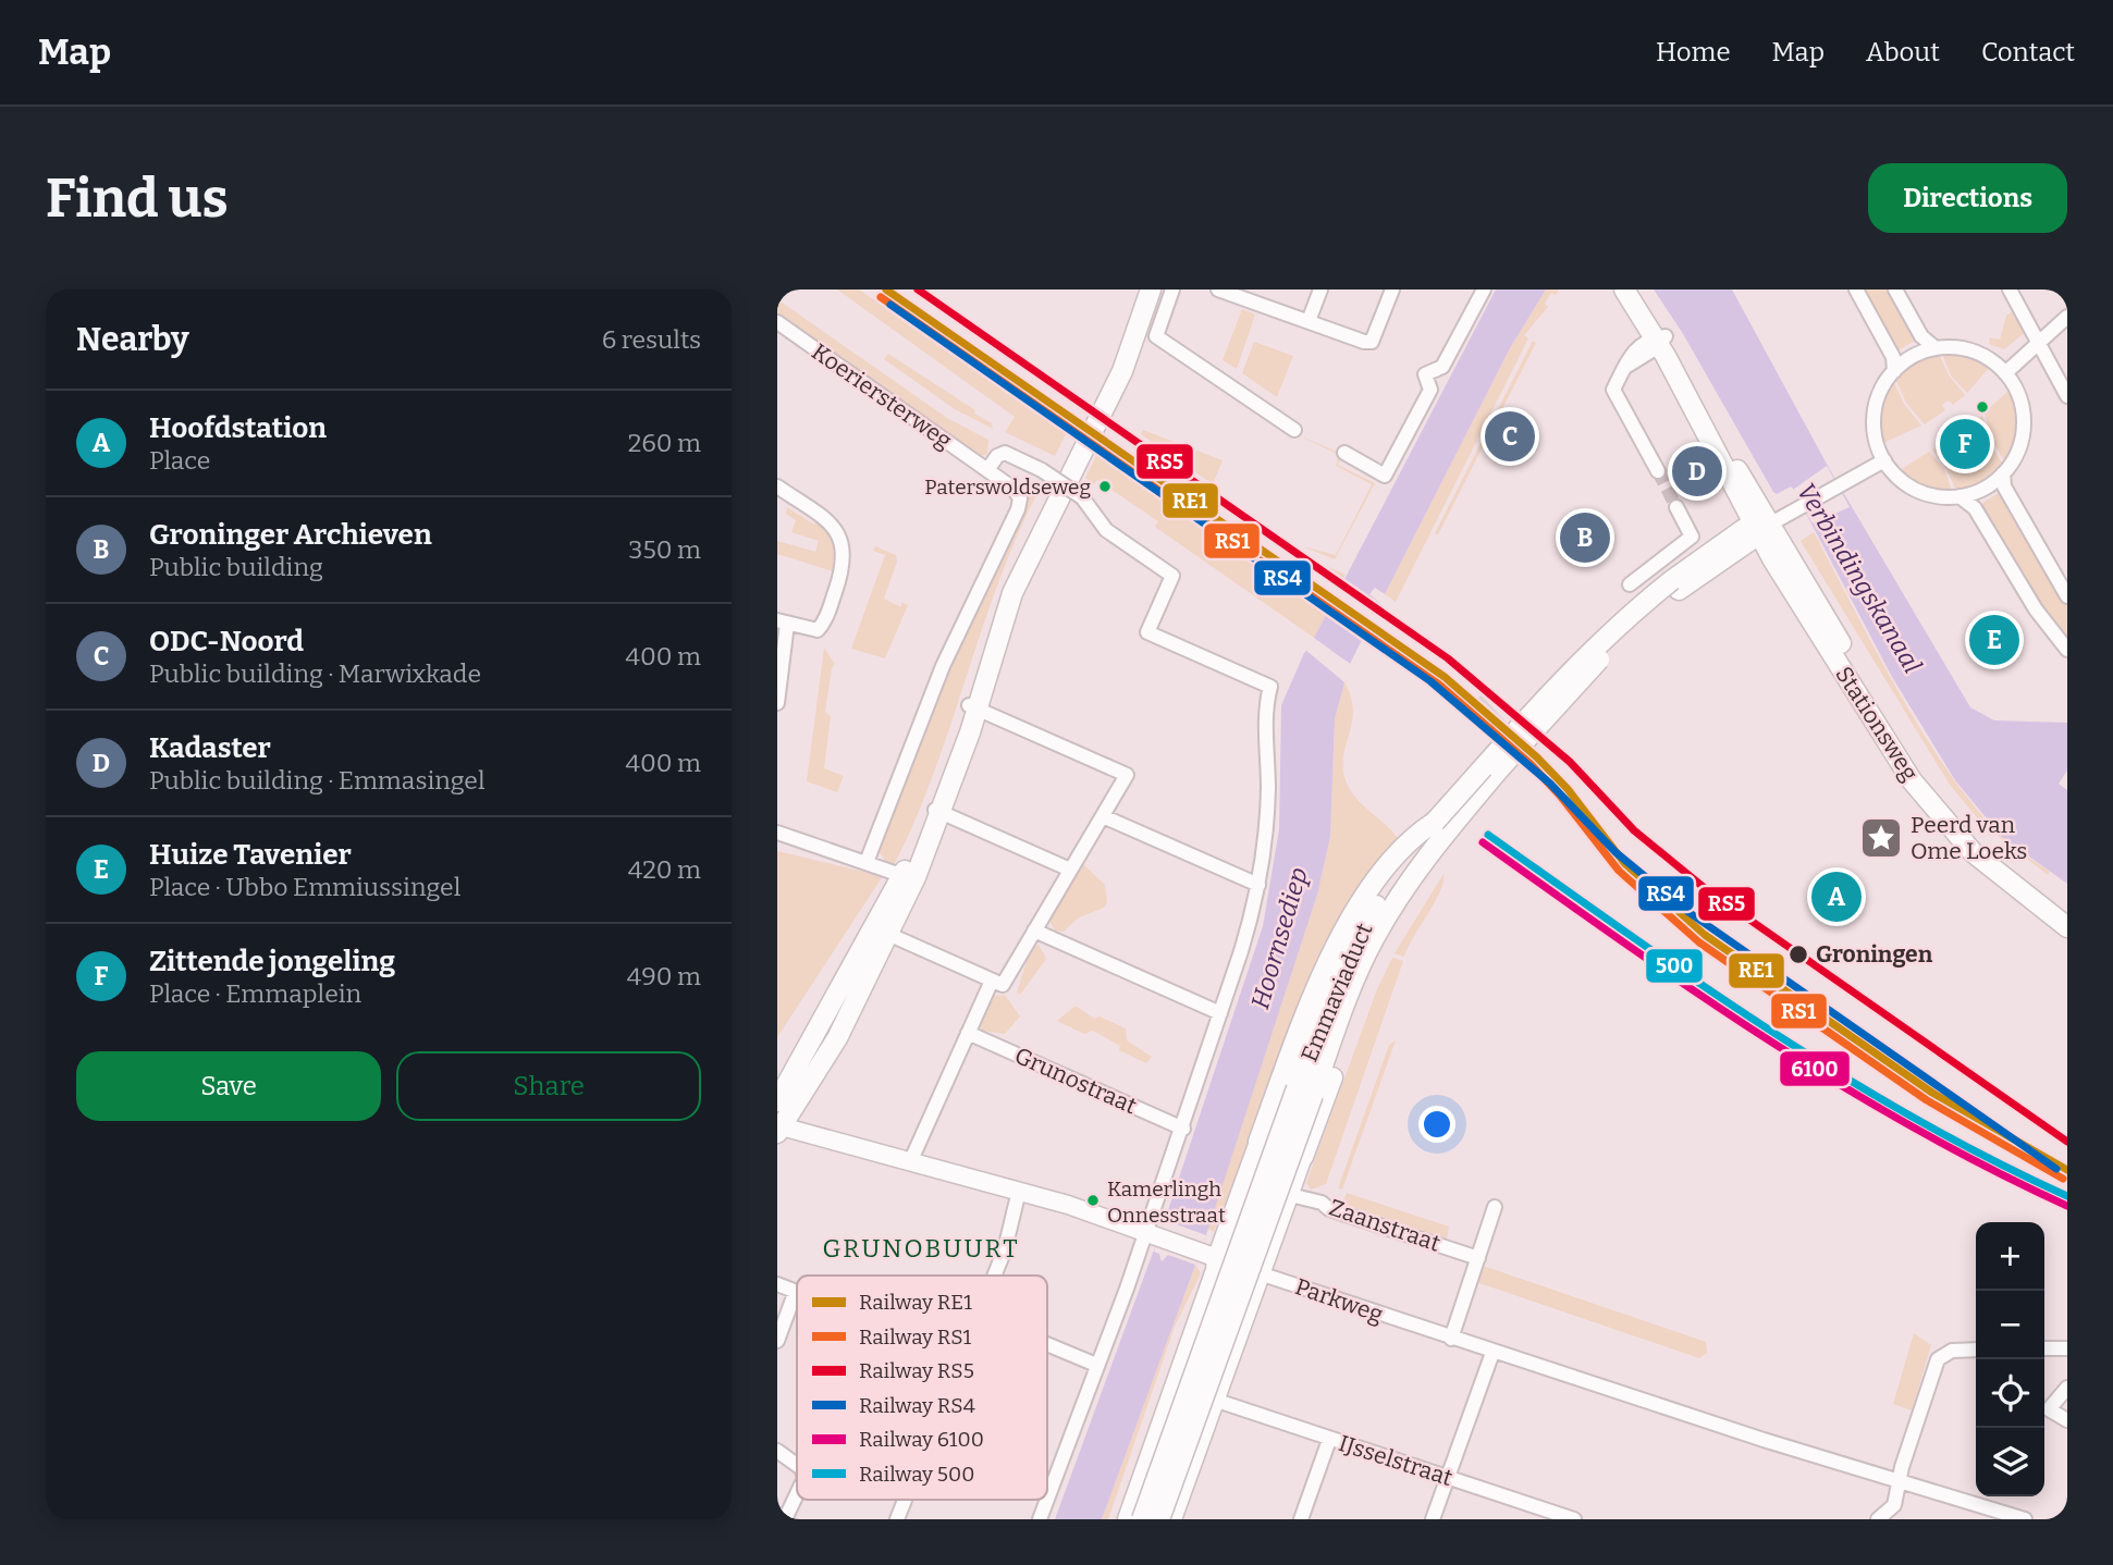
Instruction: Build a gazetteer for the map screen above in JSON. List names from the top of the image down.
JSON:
{
  "streets": {
    "main road": ["Stationsweg", "Emmaviaduct"],
    "street": [
      "Koeriersterweg",
      "Grunostraat",
      "Zaanstraat",
      "Parkweg",
      "IJsselstraat"
    ]
  },
  "crossings": [
    ["Stationsweg", "Emmaviaduct"]
  ],
  "districts": ["GRUNOBUURT"],
  "water": ["Verbindingskanaal", "Hoornsediep"],
  "places": {
    "other": ["Paterswoldseweg", "Groningen", "Kamerlingh Onnesstraat"],
    "place": ["Peerd van Ome Loeks"]
  },
  "lines": [
    "rail line RE1",
    "rail line RS5",
    "rail line RS1",
    "rail line RS4",
    "rail line 500",
    "rail line 6100"
  ],
  "legend": [
    "Railway RE1",
    "Railway RS1",
    "Railway RS5",
    "Railway RS4",
    "Railway 6100",
    "Railway 500"
  ],
  "page": {
    "header": "Map",
    "nav": [
      "Home",
      "Map",
      "About",
      "Contact"
    ],
    "buttons": [
      "Directions",
      ["Save", "Share"]
    ],
    "title": "Find us",
    "heading": ["Nearby", "6 results"],
    "list": [
      {
        "mark": "A",
        "name": "Hoofdstation",
        "note": "Place",
        "value": "260 m"
      },
      {
        "mark": "B",
        "name": "Groninger Archieven",
        "note": "Public building",
        "value": "350 m"
      },
      {
        "mark": "C",
        "name": "ODC-Noord",
        "note": "Public building · Marwixkade",
        "value": "400 m"
      },
      {
        "mark": "D",
        "name": "Kadaster",
        "note": "Public building · Emmasingel",
        "value": "400 m"
      },
      {
        "mark": "E",
        "name": "Huize Tavenier",
        "note": "Place · Ubbo Emmiussingel",
        "value": "420 m"
      },
      {
        "mark": "F",
        "name": "Zittende jongeling",
        "note": "Place · Emmaplein",
        "value": "490 m"
      }
    ],
    "pins": [
      "C",
      "F",
      "D",
      "B",
      "E",
      "A"
    ],
    "map_buttons": ["+", "−"]
  }
}
